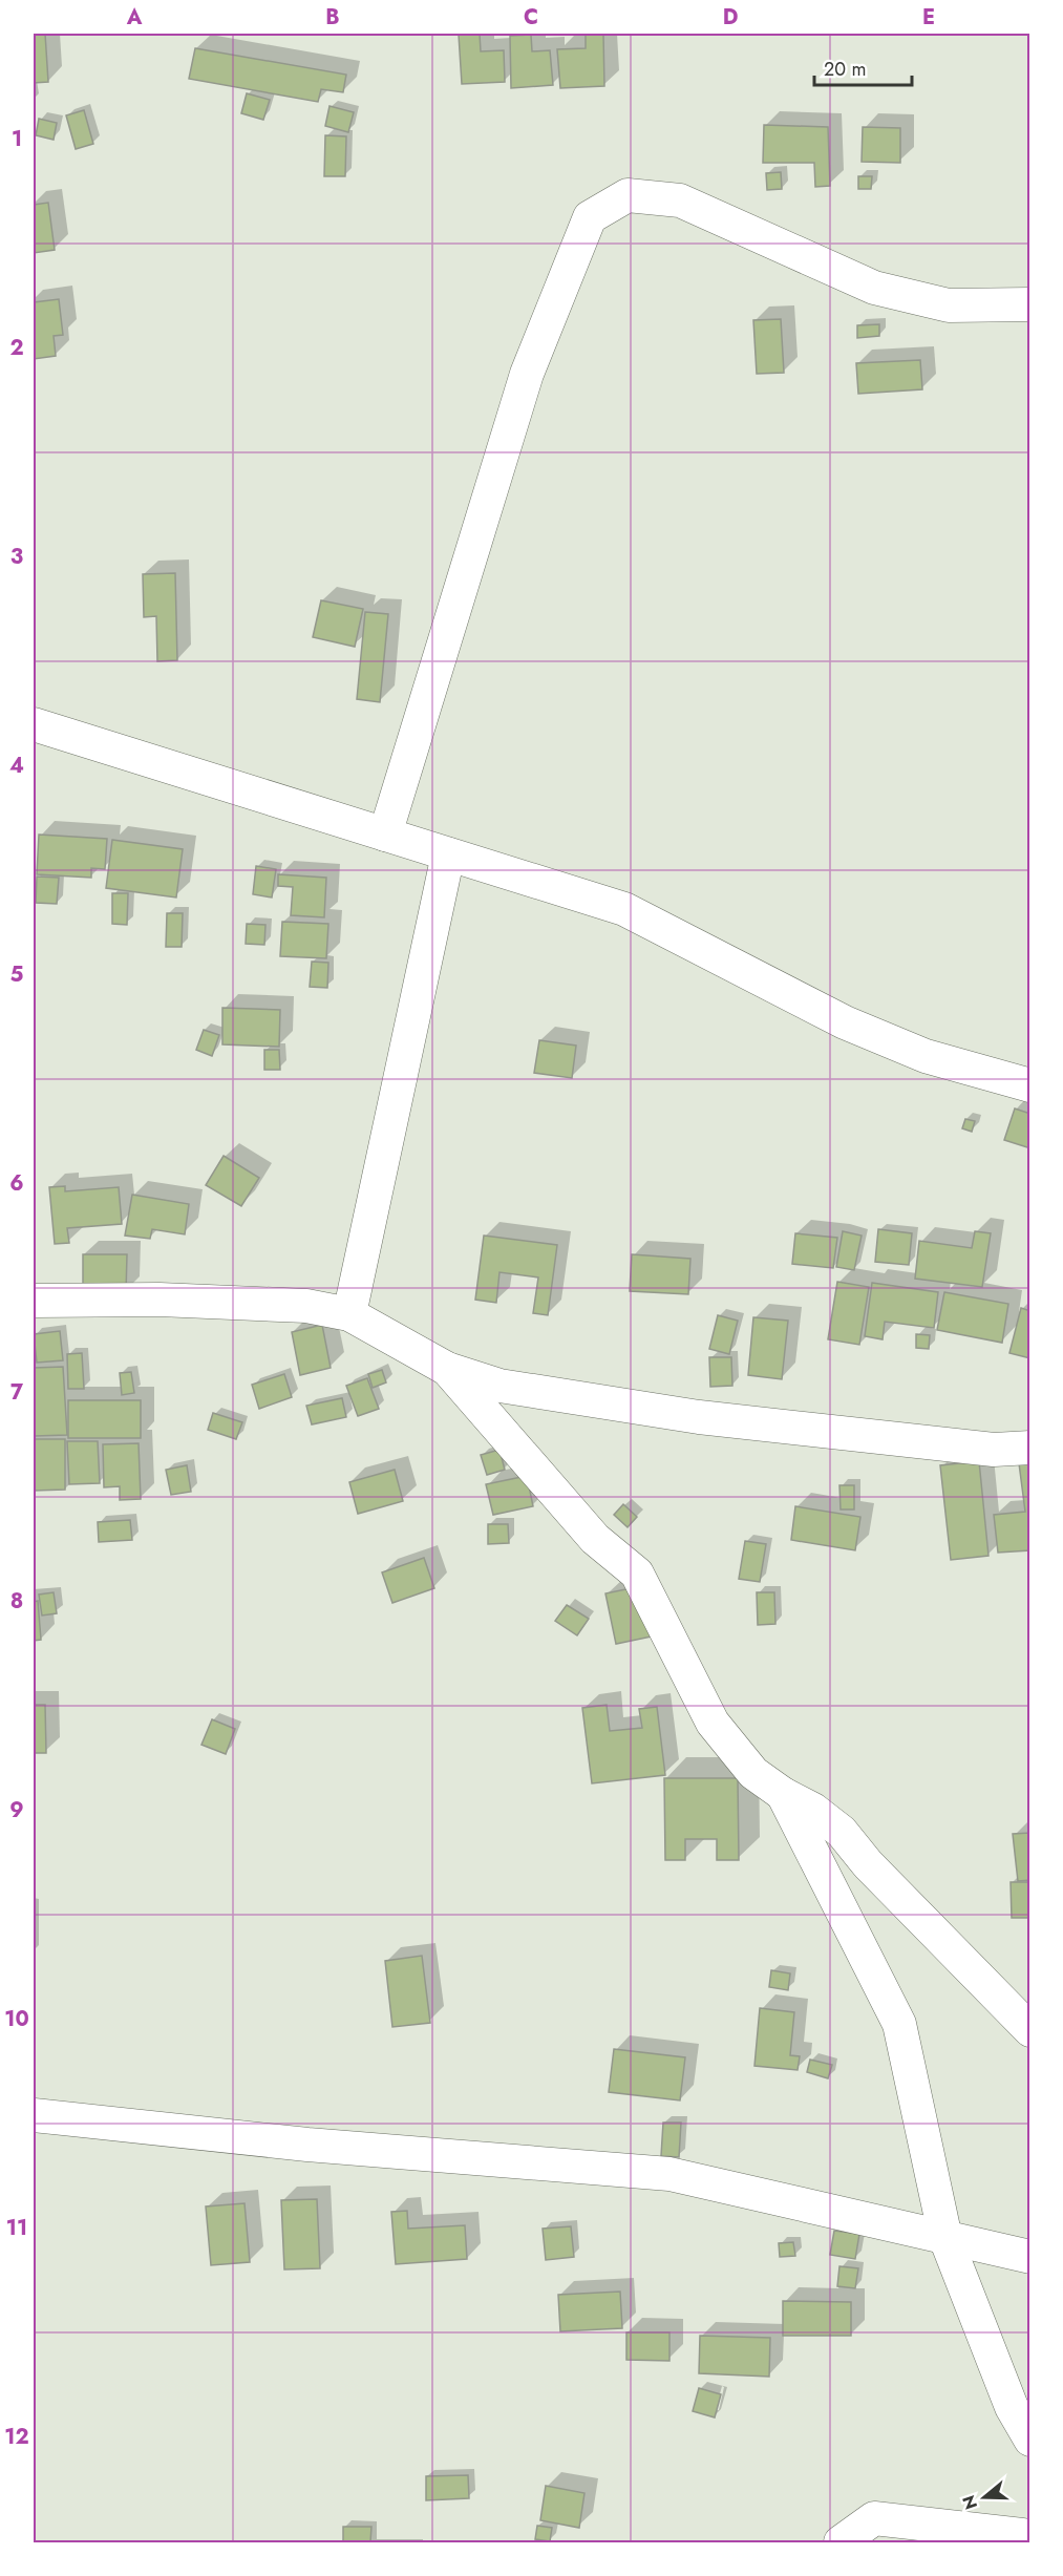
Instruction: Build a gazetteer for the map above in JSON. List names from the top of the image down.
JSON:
{
  "scale_bar": "20 m",
  "north": "left",
  "grid": {
    "columns": [
      "A",
      "B",
      "C",
      "D",
      "E"
    ],
    "rows": [
      "1",
      "2",
      "3",
      "4",
      "5",
      "6",
      "7",
      "8",
      "9",
      "10",
      "11",
      "12"
    ]
  }
}
